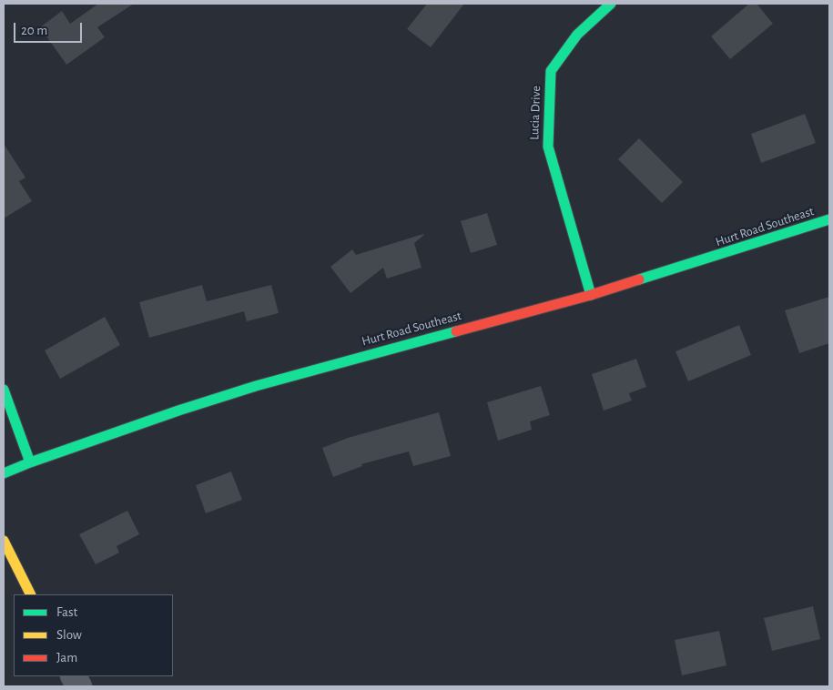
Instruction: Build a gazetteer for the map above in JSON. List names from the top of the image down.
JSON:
{
  "streets": {
    "street": ["Lucia Drive", "Hurt Road Southeast"]
  },
  "crossings": [
    ["Lucia Drive", "Hurt Road Southeast"]
  ],
  "legend": ["Fast", "Slow", "Jam"],
  "scale_bar": "20 m"
}
